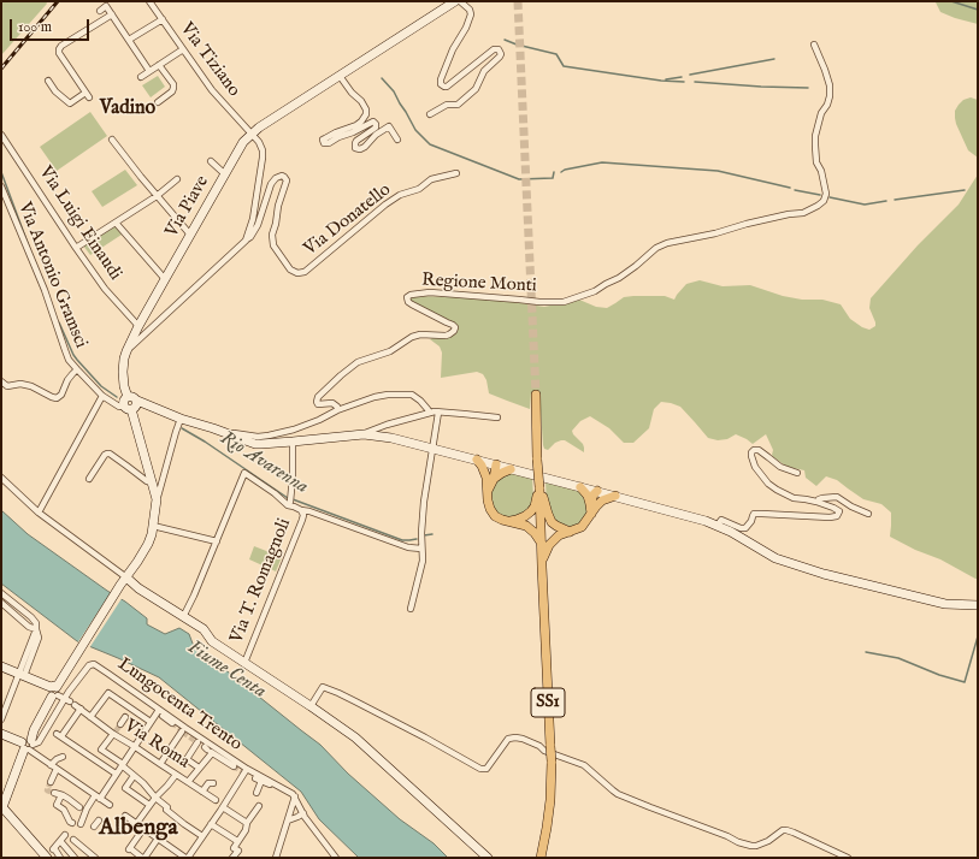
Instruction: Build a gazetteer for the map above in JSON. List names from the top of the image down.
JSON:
{
  "streets": {
    "main road": ["Via Piave", "SS1"],
    "street": [
      "Via Tiziano",
      "Via Donatello",
      "Via Luigi Einaudi",
      "Via Antonio Gramsci",
      "Regione Monti",
      "Via T. Romagnoli",
      "Lungocenta Trento",
      "Via Roma"
    ]
  },
  "crossings": [
    ["Via Tiziano", "Via Piave"],
    ["Via Tiziano", "Via Donatello"],
    ["Via Piave", "Via Luigi Einaudi"],
    ["Via Piave", "Via Antonio Gramsci"],
    ["Lungocenta Trento", "Via Roma"]
  ],
  "districts": ["Vadino", "Albenga"],
  "water": ["Rio Avarenna", "Fiume Centa"],
  "scale_bar": "100 m"
}
